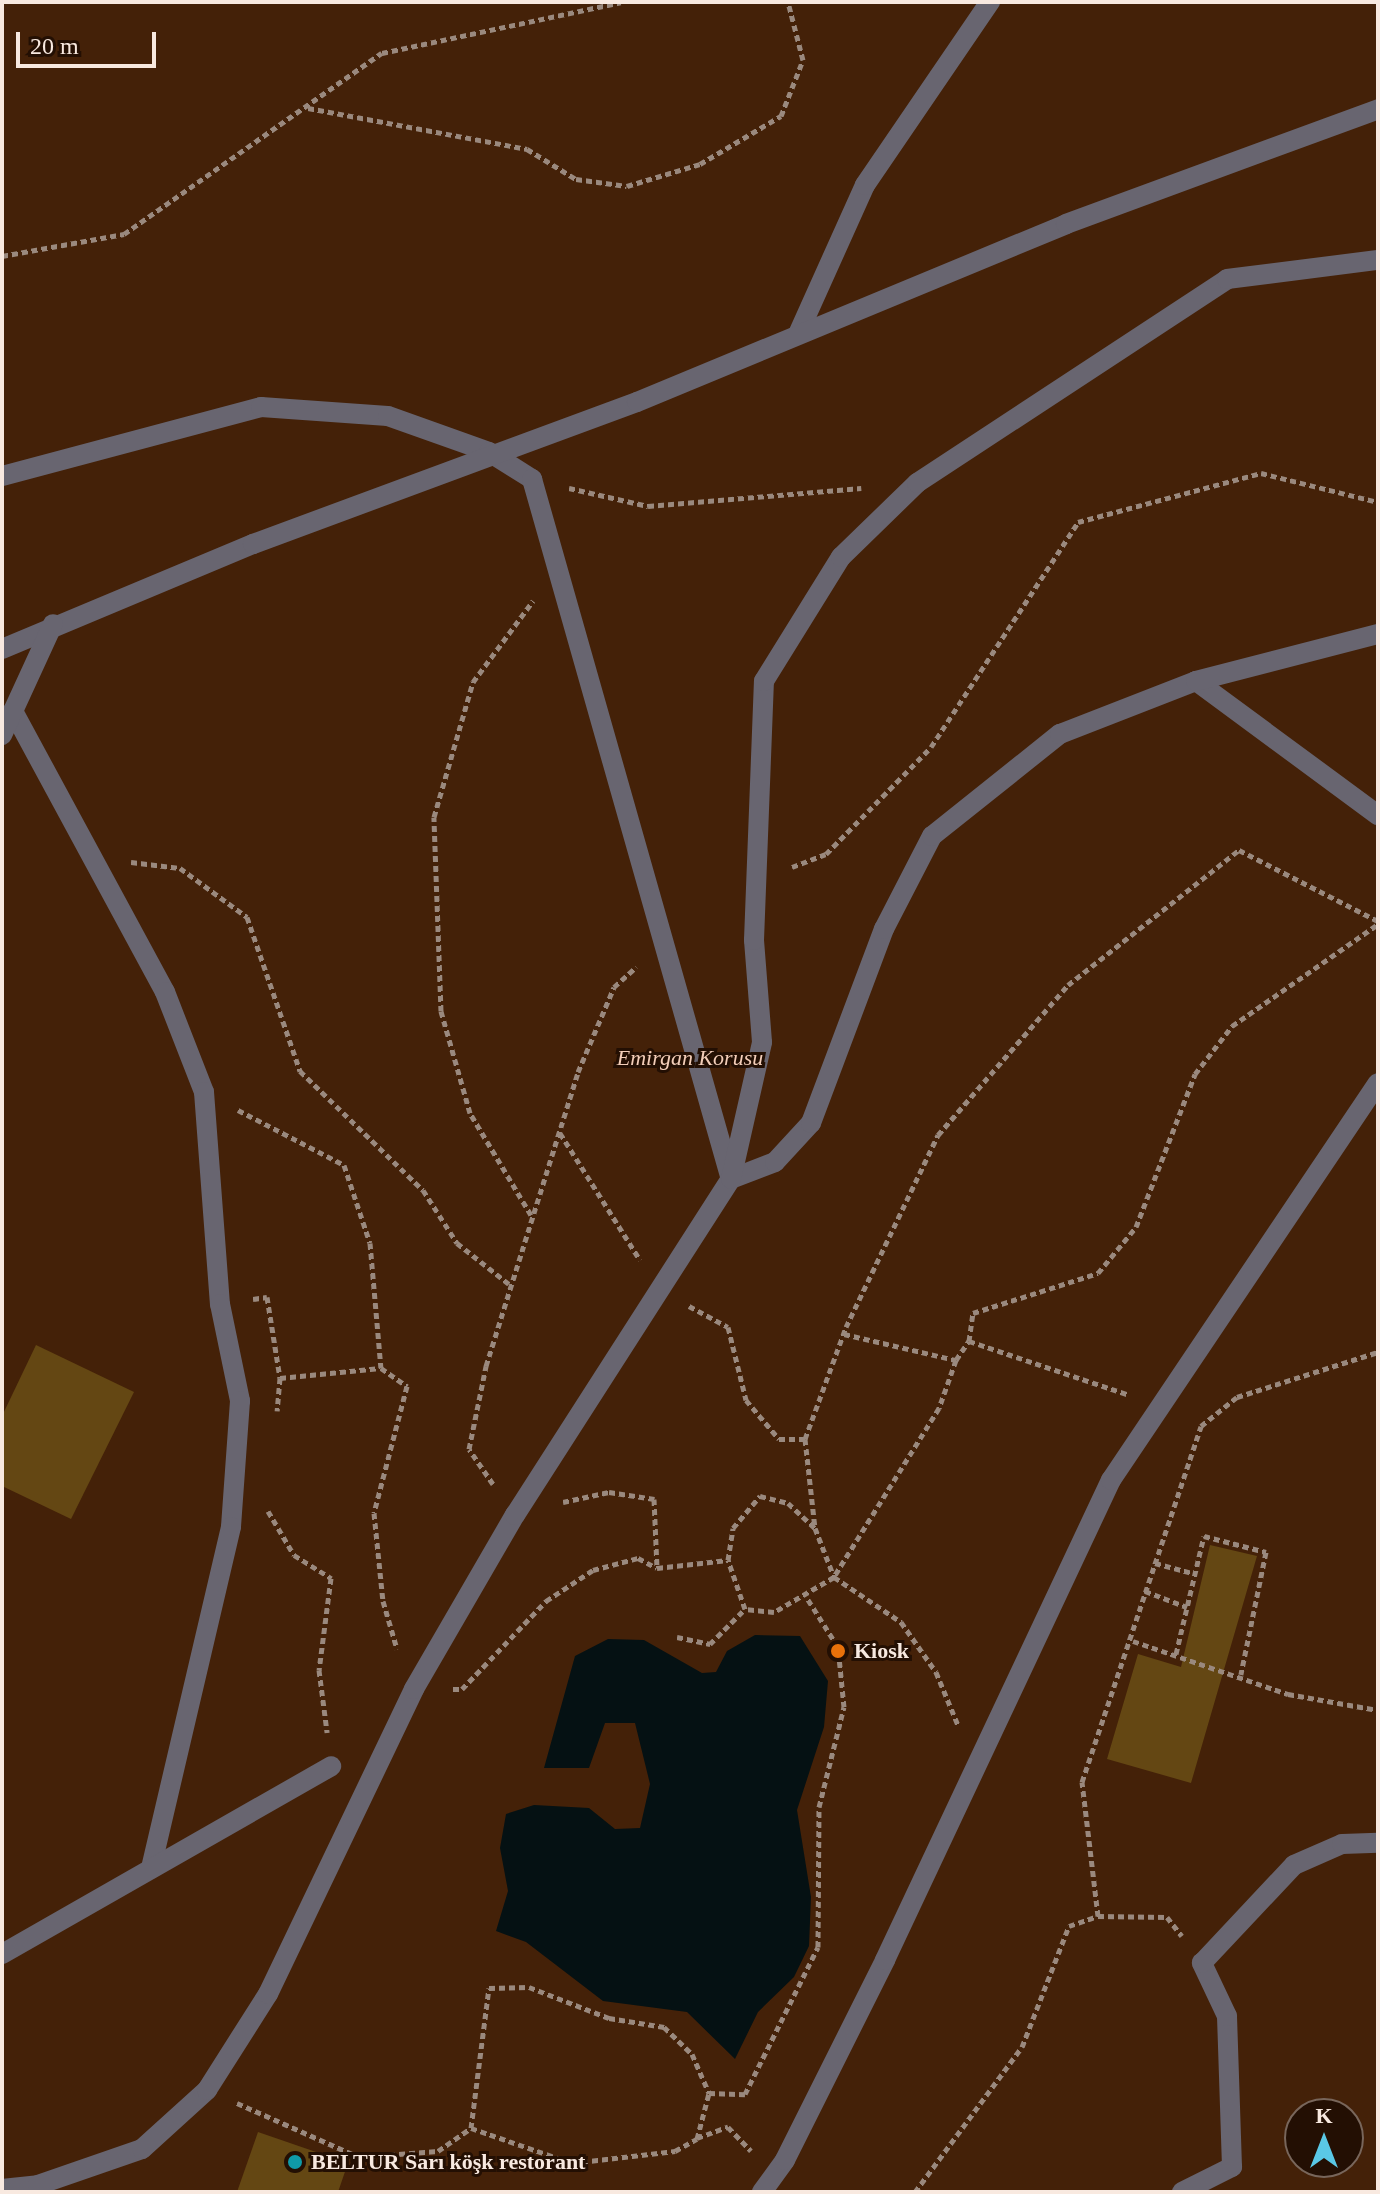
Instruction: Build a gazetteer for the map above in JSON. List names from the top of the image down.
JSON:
{
  "parks": ["Emirgan Korusu"],
  "places": ["Kiosk", "BELTUR Sarı köşk restorant"],
  "scale_bar": "20 m",
  "north": "top"
}
